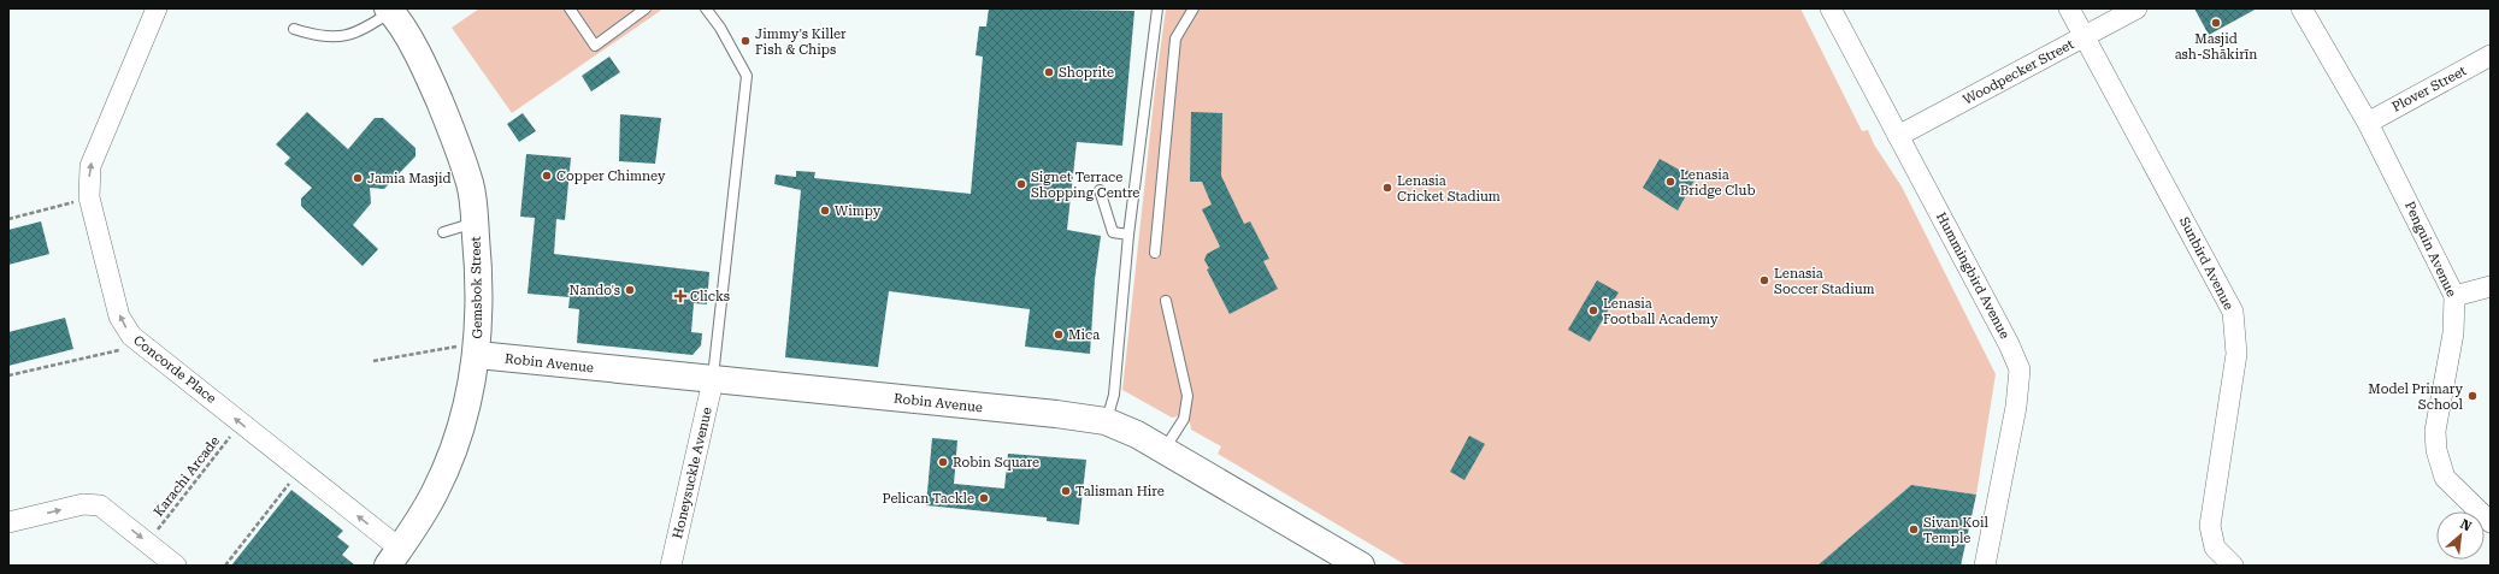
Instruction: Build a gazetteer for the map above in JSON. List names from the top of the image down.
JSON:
{
  "streets": {
    "street": [
      "Woodpecker Street",
      "Plover Street",
      "Penguin Avenue",
      "Sunbird Avenue",
      "Hummingbird Avenue",
      "Gemsbok Street",
      "Robin Avenue",
      "Concorde Place",
      "Honeysuckle Avenue"
    ],
    "path": ["Karachi Arcade"]
  },
  "crossings": [
    ["Woodpecker Street", "Sunbird Avenue"],
    ["Woodpecker Street", "Hummingbird Avenue"],
    ["Plover Street", "Penguin Avenue"],
    ["Gemsbok Street", "Robin Avenue"],
    ["Gemsbok Street", "Concorde Place"],
    ["Robin Avenue", "Honeysuckle Avenue"],
    ["Concorde Place", "Karachi Arcade"]
  ],
  "one_way": ["Concorde Place"],
  "places": {
    "other": [
      "Masjid ash-Shākirīn",
      "Jimmy's Killer Fish & Chips",
      "Shoprite",
      "Copper Chimney",
      "Jamia Masjid",
      "Lenasia Bridge Club",
      "Signet Terrace Shopping Centre",
      "Lenasia Cricket Stadium",
      "Wimpy",
      "Lenasia Soccer Stadium",
      "Nando's",
      "Lenasia Football Academy",
      "Mica",
      "Model Primary School",
      "Robin Square",
      "Talisman Hire",
      "Pelican Tackle",
      "Sivan Koil Temple"
    ],
    "health": ["Clicks"]
  },
  "north": "top right"
}
